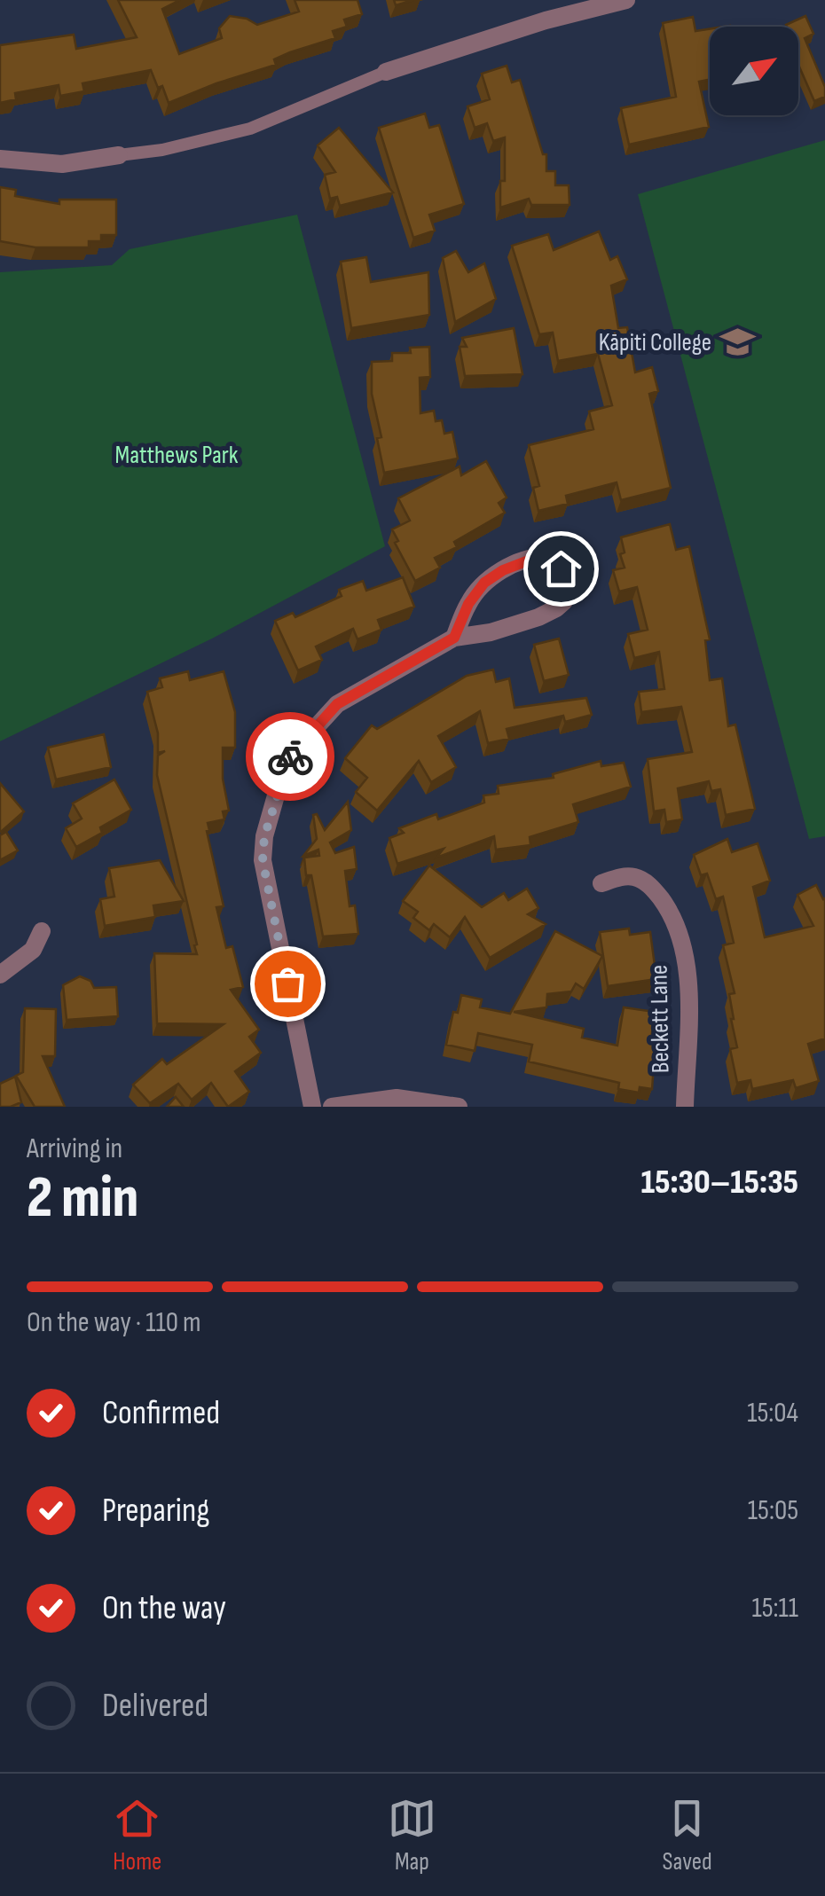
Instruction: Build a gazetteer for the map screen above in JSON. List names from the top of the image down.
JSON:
{
  "streets": {
    "street": ["Beckett Lane"]
  },
  "parks": ["Matthews Park"],
  "places": {
    "school or university": ["Kāpiti College"]
  },
  "north": "top right",
  "page": {
    "heading": ["2 min", "Arriving in", "15:30–15:35"],
    "bar": "On the way · 110 m",
    "list": [
      ["Confirmed", "15:04"],
      ["Preparing", "15:05"],
      ["On the way", "15:11"],
      "Delivered"
    ],
    "tabs": ["Home", "Map", "Saved"]
  }
}
